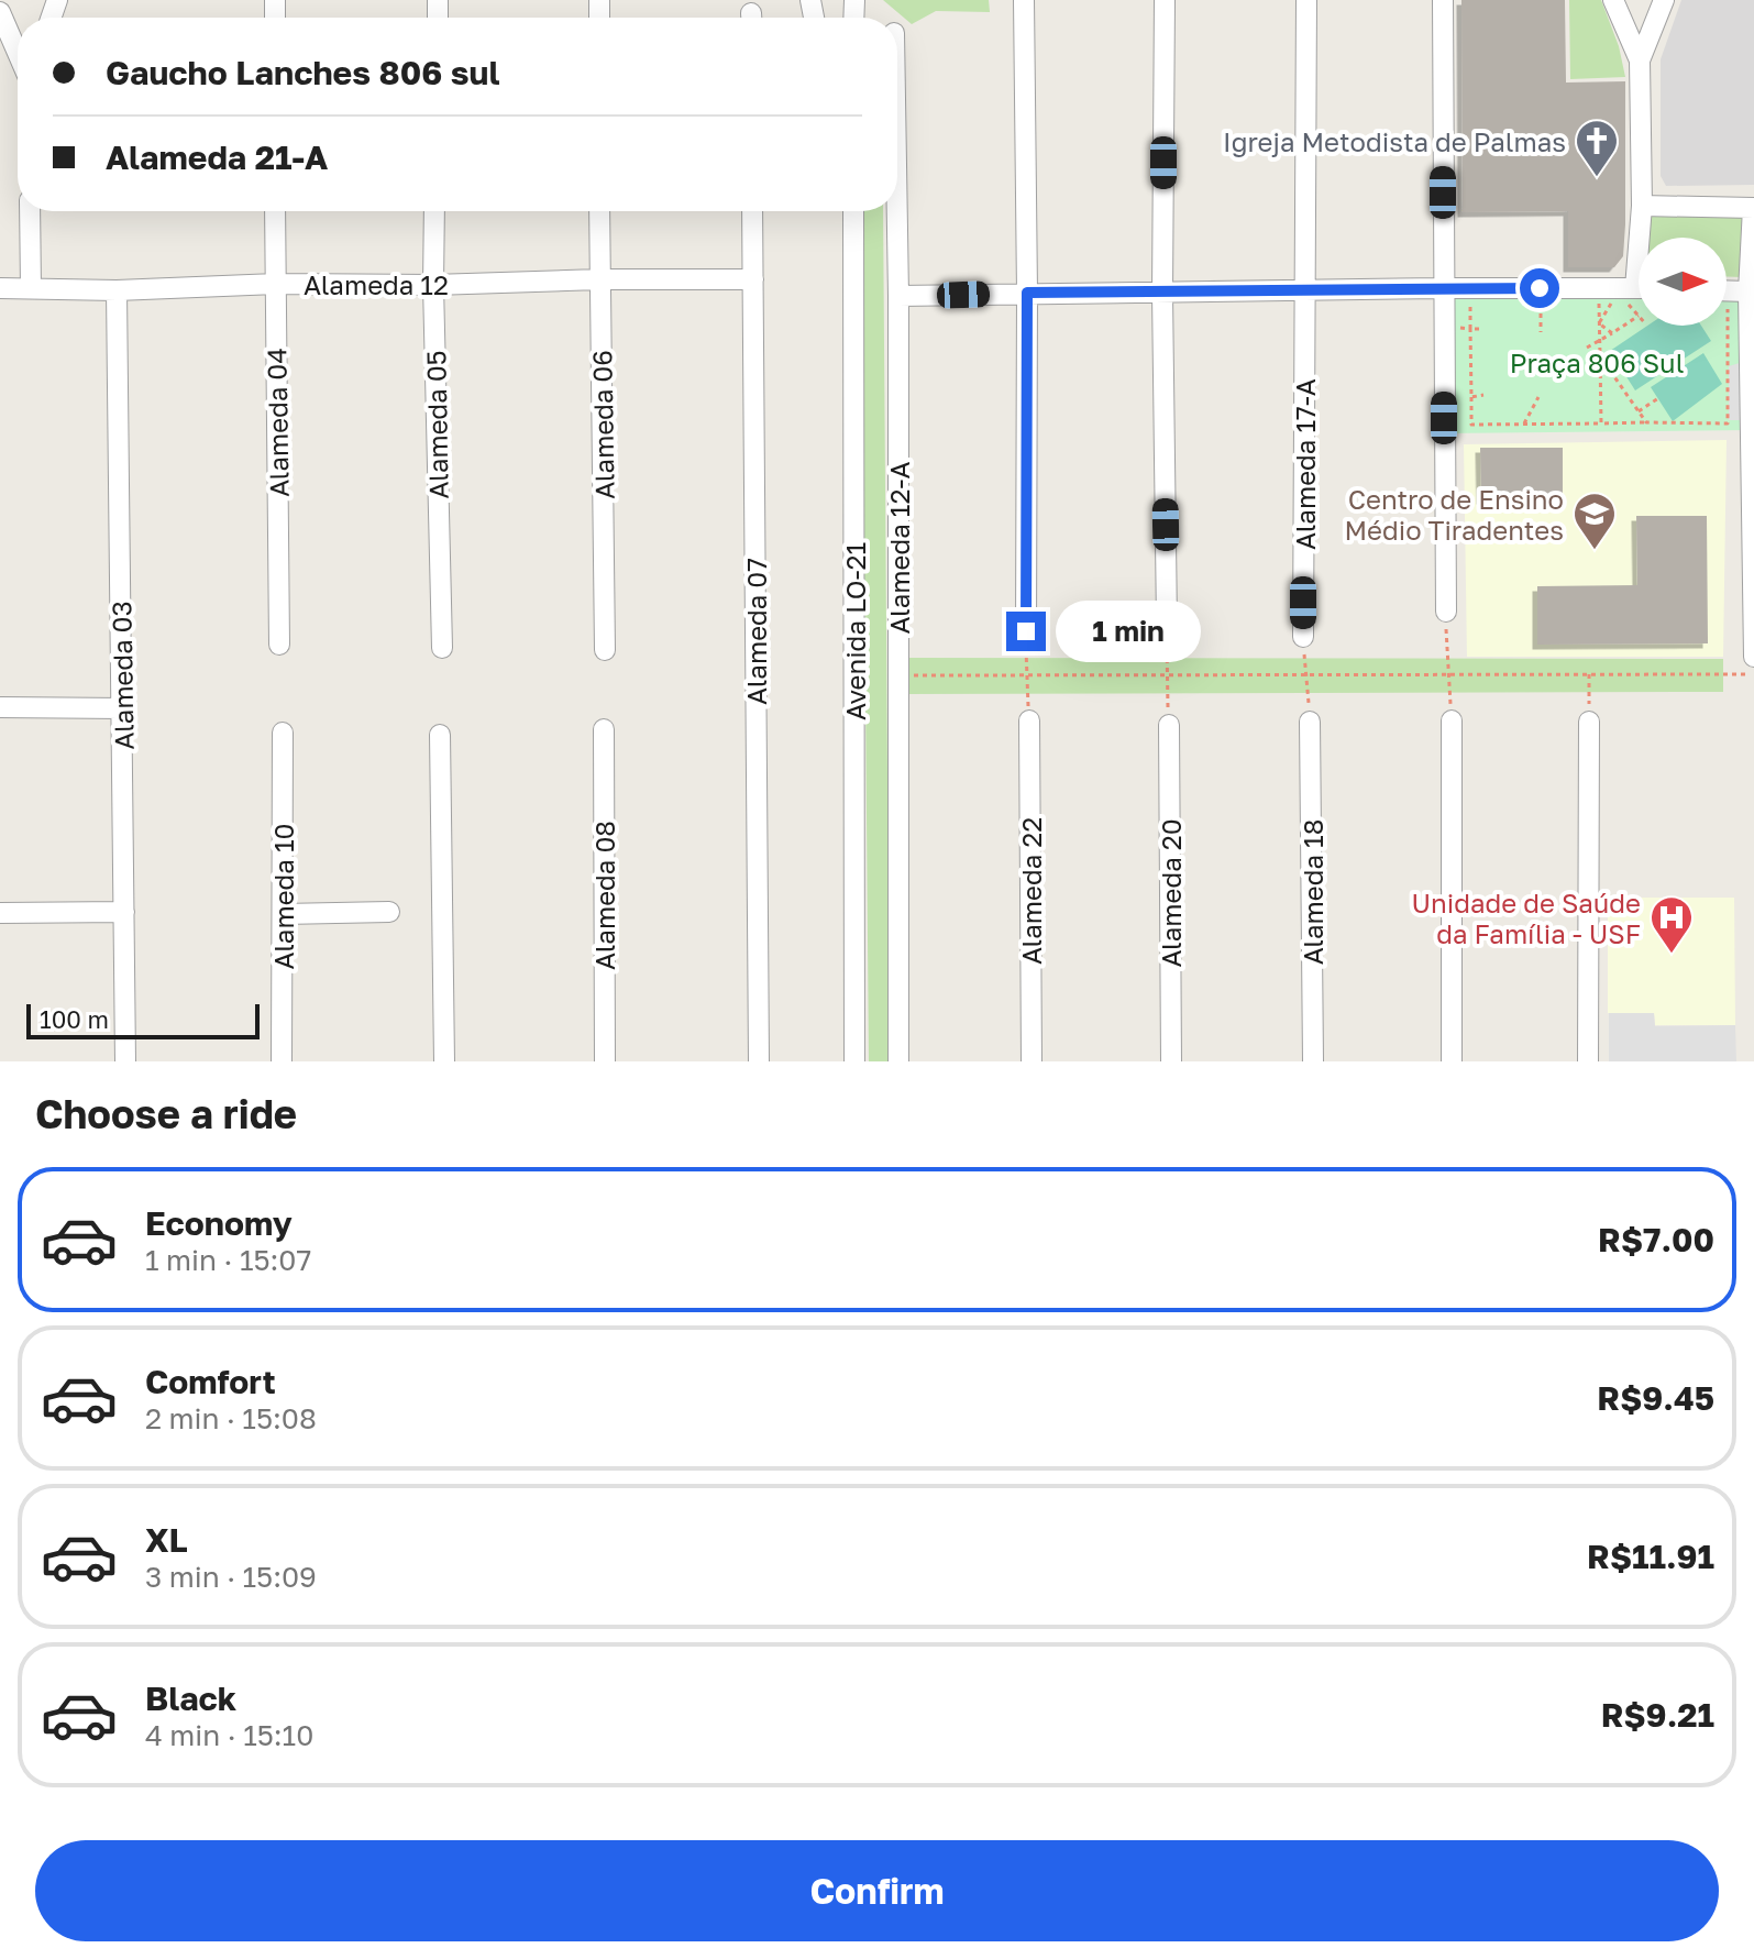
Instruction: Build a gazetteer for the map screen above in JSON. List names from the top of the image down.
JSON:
{
  "streets": {
    "street": [
      "Alameda 12",
      "Alameda 04",
      "Alameda 05",
      "Alameda 06",
      "Alameda 17-A",
      "Alameda 12-A",
      "Alameda 07",
      "Avenida LO-21",
      "Alameda 03",
      "Alameda 22",
      "Alameda 18",
      "Alameda 20",
      "Alameda 08",
      "Alameda 10"
    ]
  },
  "crossings": [
    ["Alameda 12", "Alameda 04"],
    ["Alameda 12", "Alameda 05"],
    ["Alameda 12", "Alameda 06"],
    ["Alameda 12", "Alameda 07"],
    ["Alameda 12", "Alameda 03"]
  ],
  "parks": ["Praça 806 Sul"],
  "places": {
    "church": ["Igreja Metodista de Palmas"],
    "school or university": ["Centro de Ensino Médio Tiradentes"],
    "hospital": ["Unidade de Saúde da Família - USF"]
  },
  "scale_bar": "100 m",
  "north": "right",
  "page": {
    "banner": ["Gaucho Lanches 806 sul", "Alameda 21-A"],
    "bubble": "1 min",
    "scale": "100 m",
    "heading": "Choose a ride",
    "list": [
      {
        "name": "Economy",
        "note": "1 min · 15:07",
        "value": "R$7.00"
      },
      {
        "name": "Comfort",
        "note": "2 min · 15:08",
        "value": "R$9.45"
      },
      {
        "name": "XL",
        "note": "3 min · 15:09",
        "value": "R$11.91"
      },
      {
        "name": "Black",
        "note": "4 min · 15:10",
        "value": "R$9.21"
      }
    ],
    "buttons": "Confirm"
  }
}
